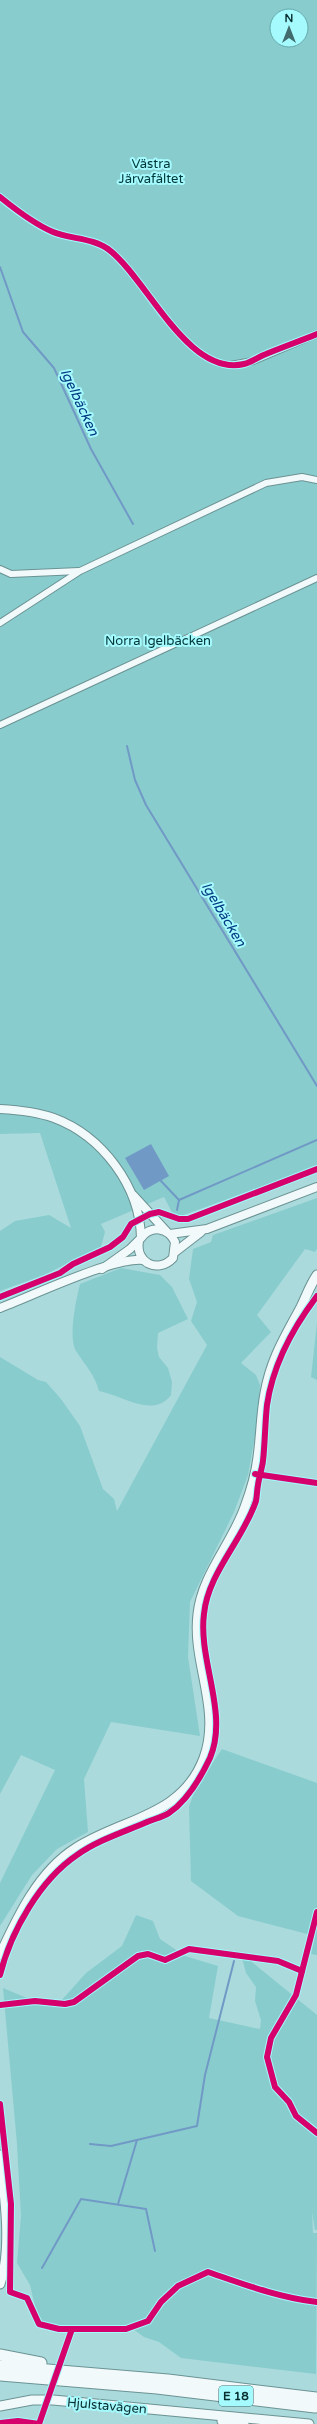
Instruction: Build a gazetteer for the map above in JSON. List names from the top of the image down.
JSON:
{
  "streets": {
    "highway": ["E 18"],
    "main road": ["Hjulstavägen"]
  },
  "water": ["Igelbäcken"],
  "parks": ["Västra Järvafältet", "Norra Igelbäcken"],
  "north": "top"
}
